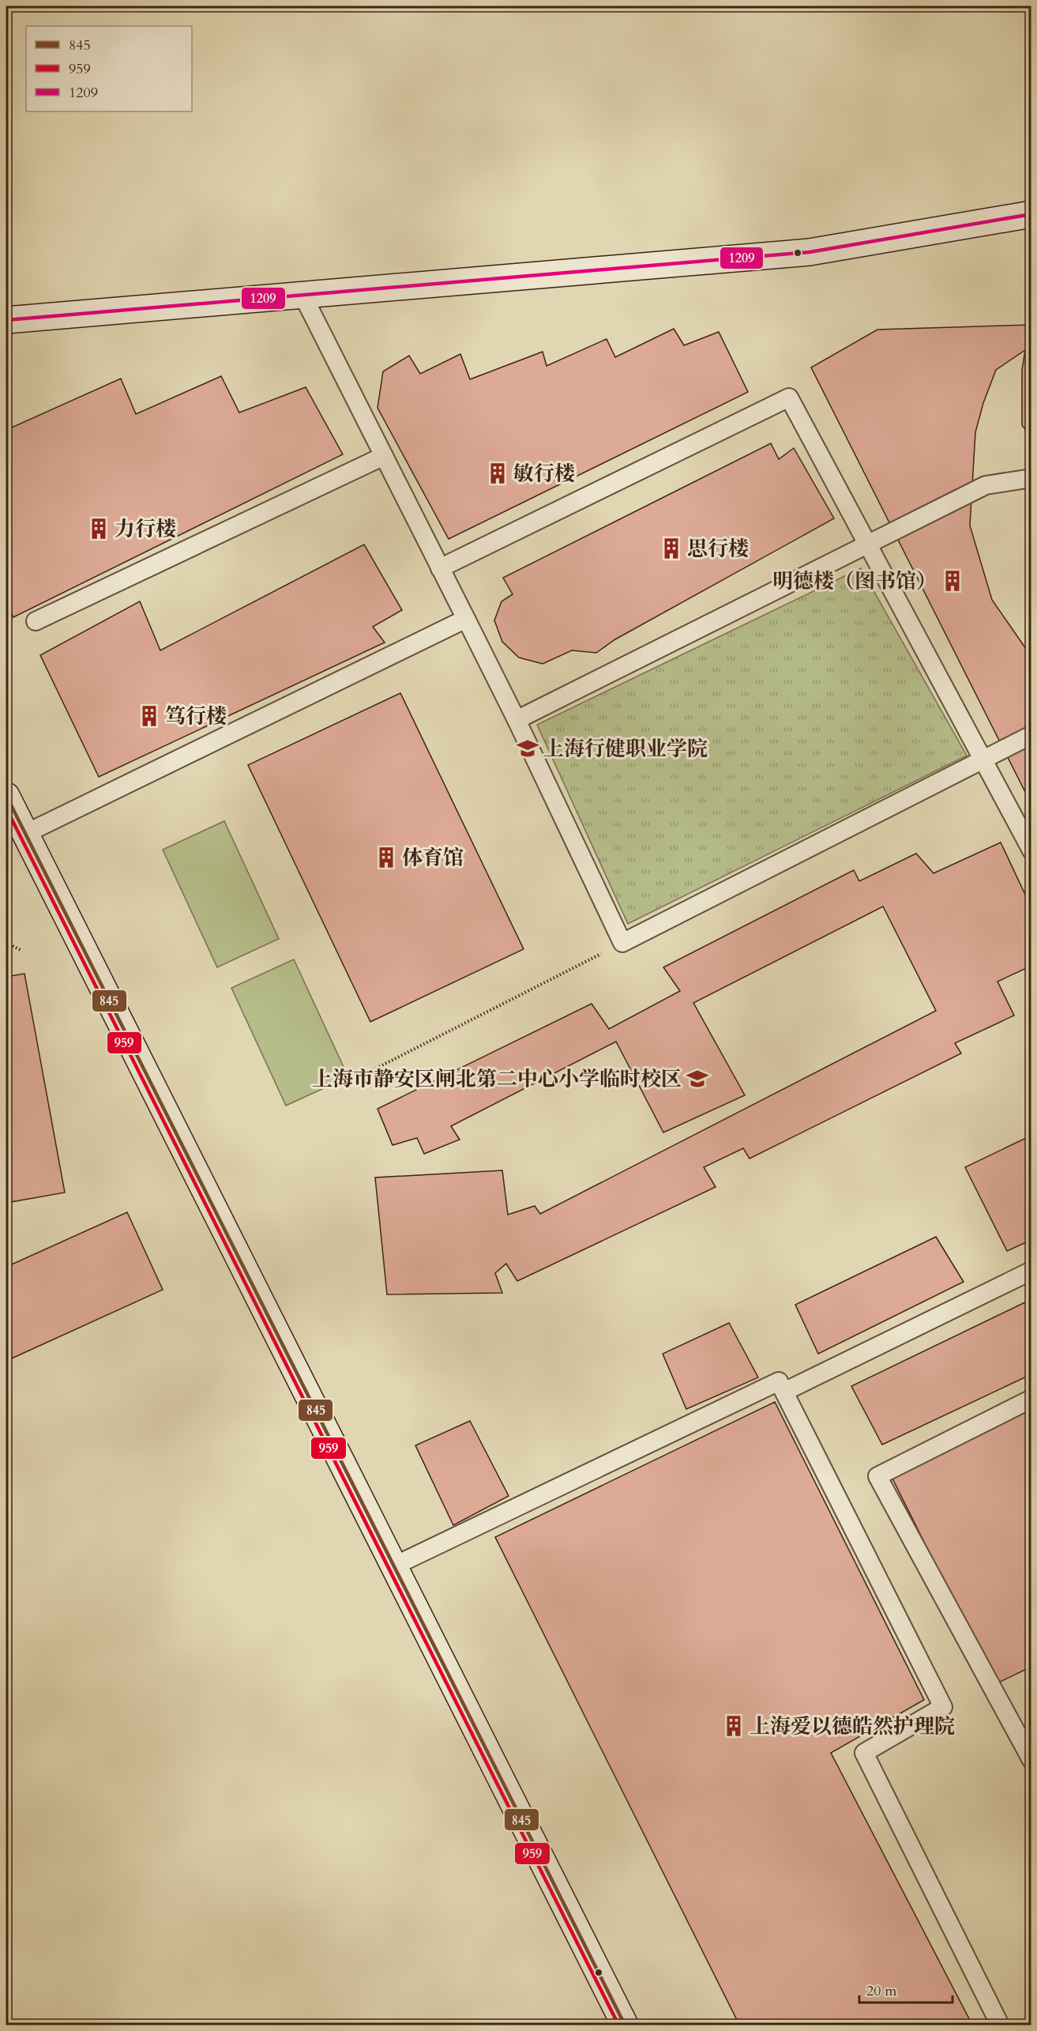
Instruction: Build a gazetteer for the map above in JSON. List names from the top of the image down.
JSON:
{
  "places": {
    "building": [
      "敏行楼",
      "力行楼",
      "思行楼",
      "明德楼（图书馆）",
      "笃行楼",
      "体育馆",
      "上海爱以德皓然护理院"
    ],
    "school or university": ["上海行健职业学院", "上海市静安区闸北第二中心小学临时校区"]
  },
  "lines": ["transit line 1209", "transit line 845", "transit line 959"],
  "legend": ["845", "959", "1209"],
  "scale_bar": "20 m"
}
